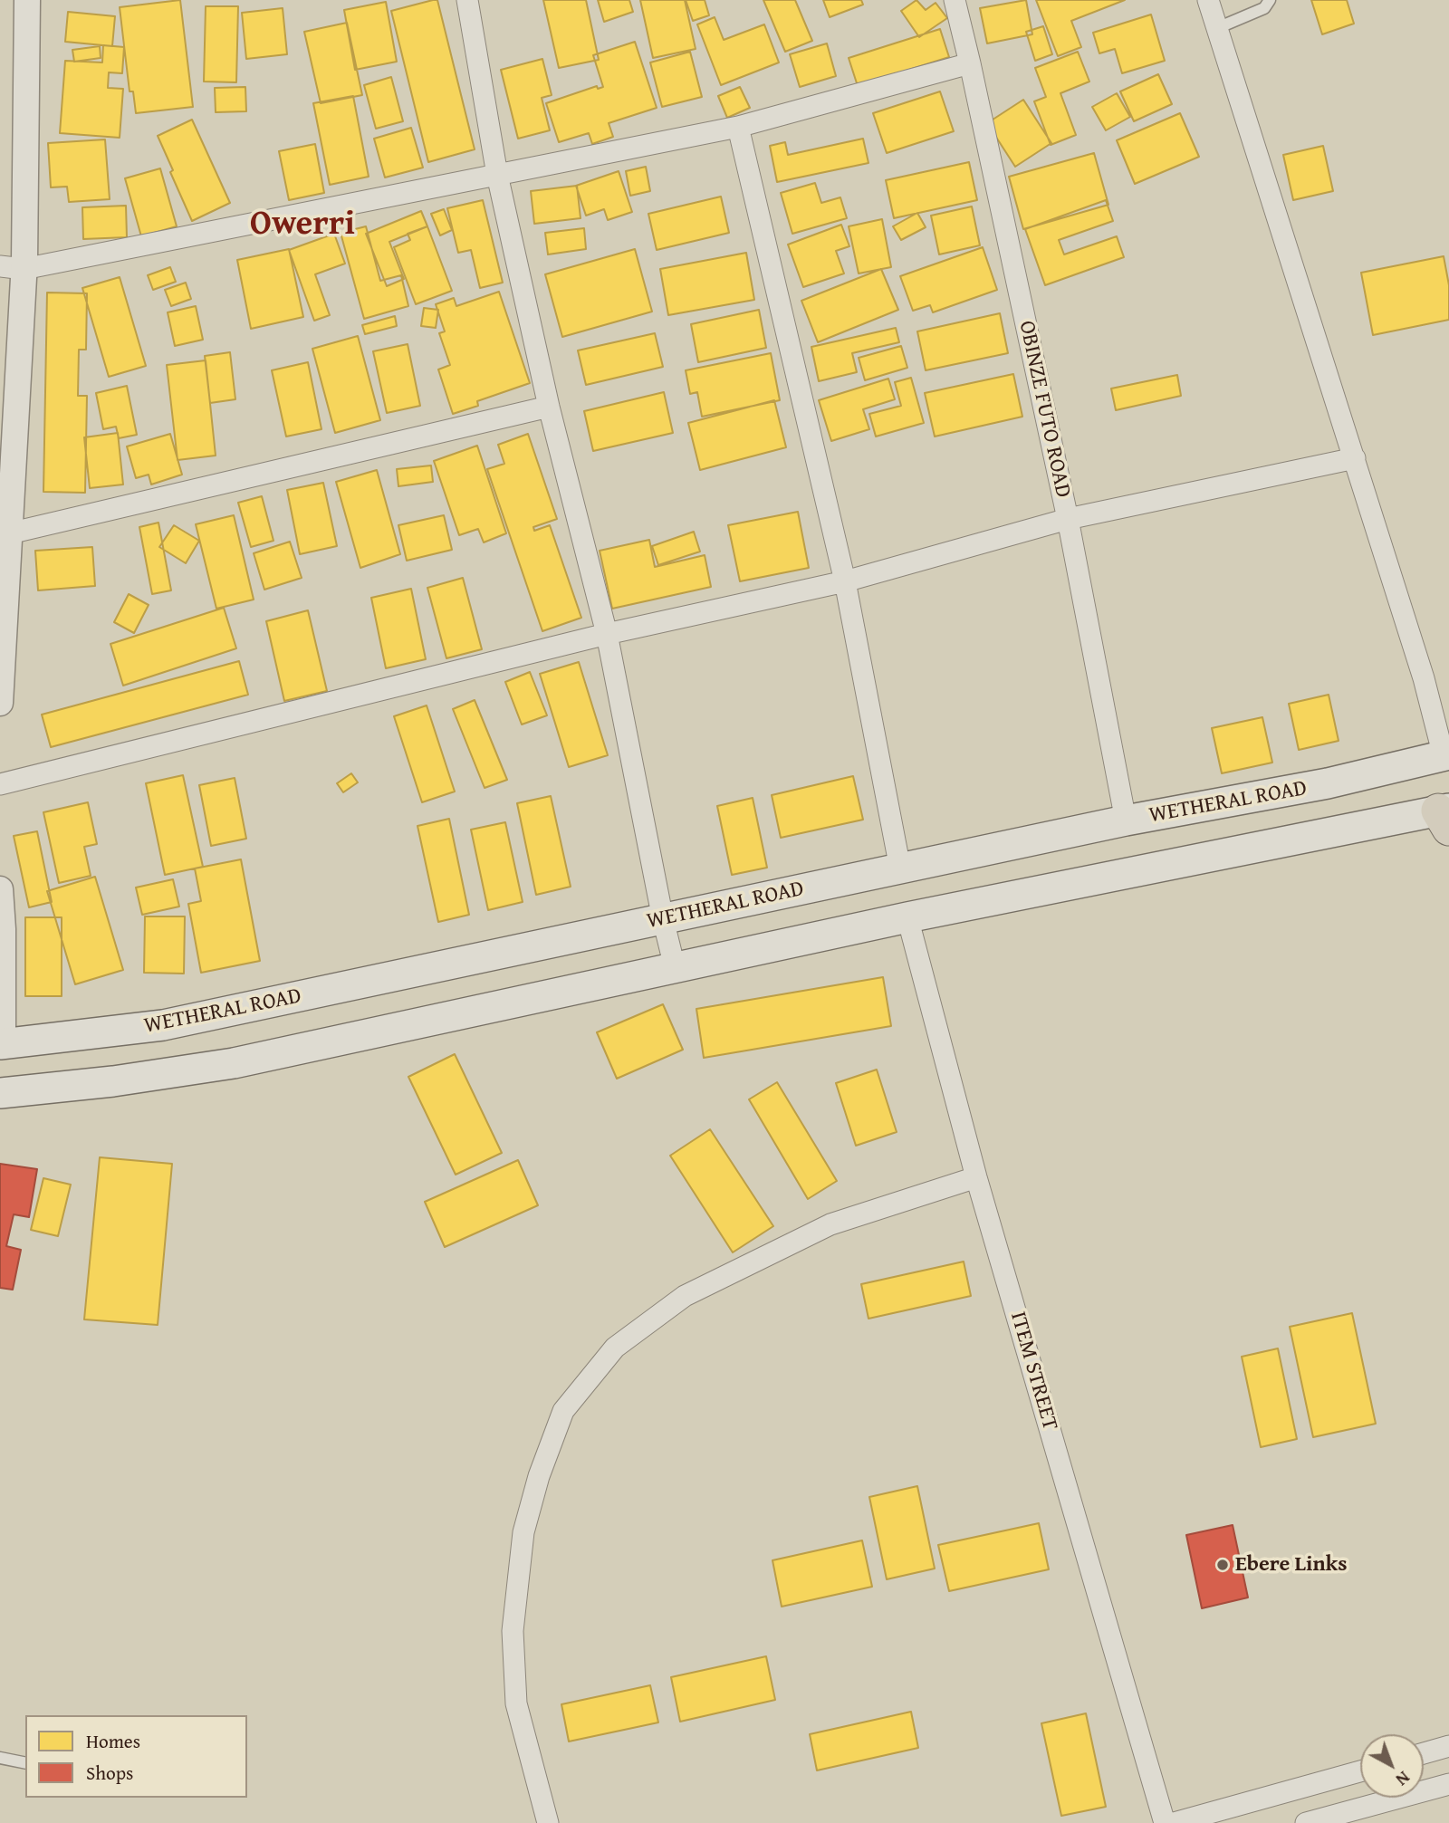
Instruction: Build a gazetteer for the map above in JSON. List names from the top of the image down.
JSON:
{
  "streets": {
    "main road": ["WETHERAL ROAD"],
    "street": ["OBINZE FUTO ROAD", "ITEM STREET"]
  },
  "crossings": [
    ["OBINZE FUTO ROAD", "WETHERAL ROAD"]
  ],
  "districts": ["Owerri"],
  "places": ["Ebere Links"],
  "legend": ["Homes", "Shops"],
  "north": "bottom right"
}
